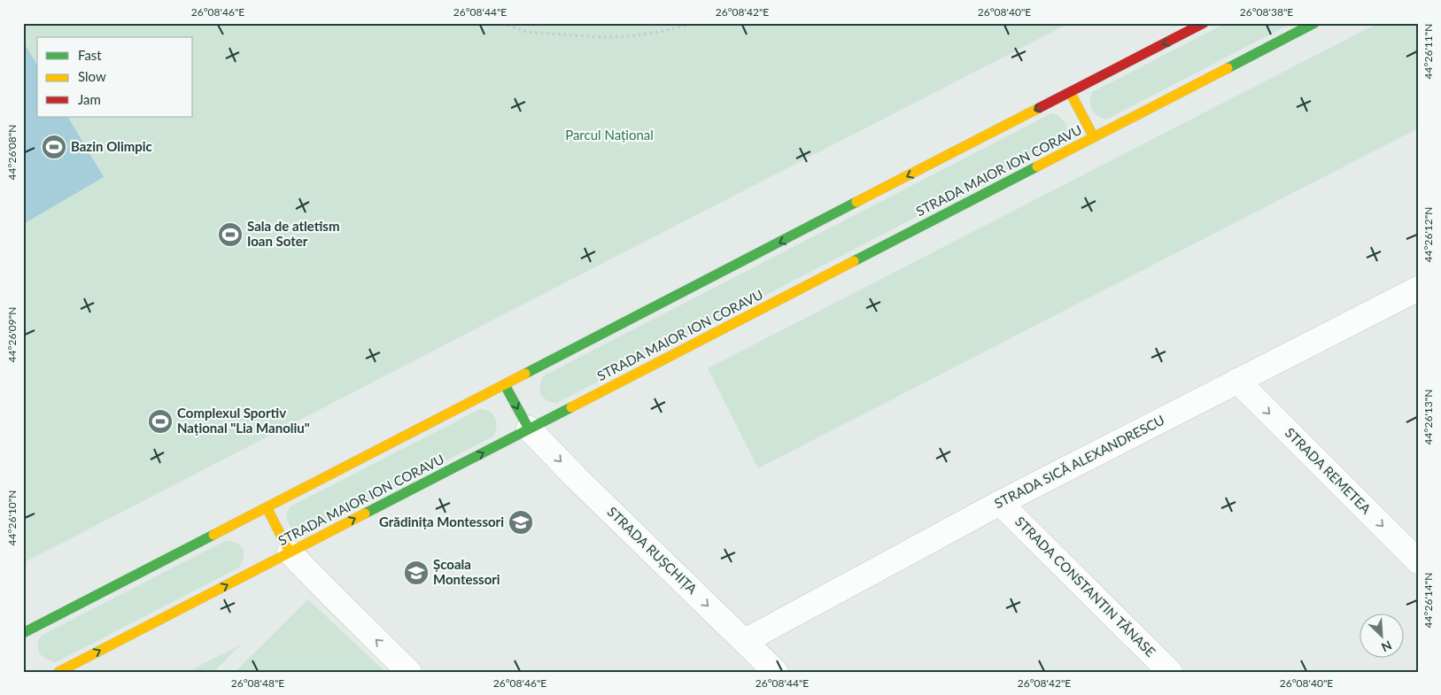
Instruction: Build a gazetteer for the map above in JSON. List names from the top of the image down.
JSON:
{
  "streets": {
    "street": [
      "STRADA MAIOR ION CORAVU",
      "STRADA SICĂ ALEXANDRESCU",
      "STRADA REMETEA",
      "STRADA RUȘCHIȚA",
      "STRADA CONSTANTIN TĂNASE"
    ]
  },
  "crossings": [
    ["STRADA MAIOR ION CORAVU", "STRADA RUȘCHIȚA"],
    ["STRADA SICĂ ALEXANDRESCU", "STRADA REMETEA"],
    ["STRADA SICĂ ALEXANDRESCU", "STRADA RUȘCHIȚA"],
    ["STRADA SICĂ ALEXANDRESCU", "STRADA CONSTANTIN TĂNASE"]
  ],
  "one_way": ["STRADA REMETEA", "STRADA RUȘCHIȚA"],
  "parks": ["Parcul Național"],
  "places": {
    "sports": ["Bazin Olimpic", "Sala de atletism Ioan Soter", "Complexul Sportiv Național \"Lia Manoliu\""],
    "school or university": ["Grădinița Montessori", "Școala Montessori"]
  },
  "legend": ["Fast", "Slow", "Jam"],
  "north": "bottom right",
  "coordinates": [
    "26°08'46\"E",
    "26°08'44\"E",
    "26°08'42\"E",
    "26°08'40\"E",
    "26°08'38\"E",
    "44°26'11\"N",
    "44°26'08\"N",
    "44°26'12\"N",
    "44°26'09\"N",
    "44°26'13\"N",
    "44°26'10\"N",
    "44°26'14\"N",
    "26°08'48\"E"
  ]
}
